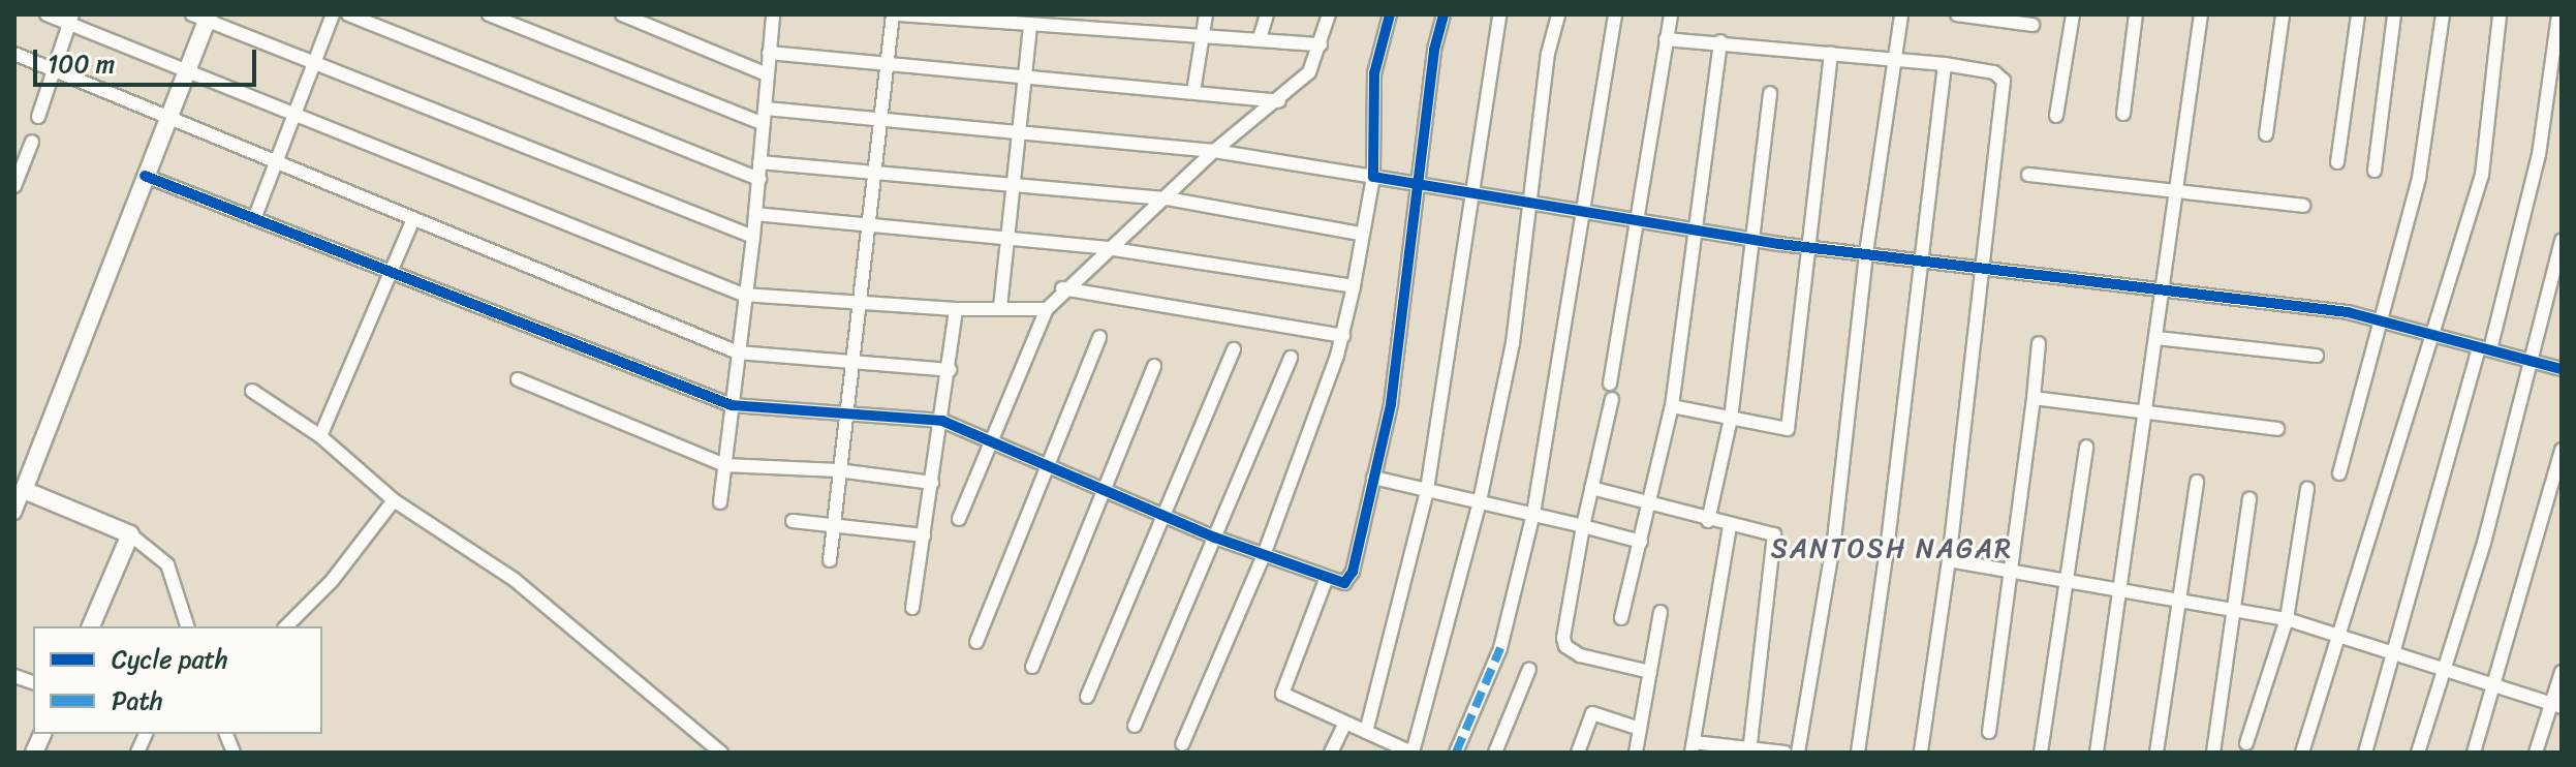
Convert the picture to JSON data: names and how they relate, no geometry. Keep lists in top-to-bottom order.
{
  "districts": ["SANTOSH NAGAR"],
  "legend": ["Cycle path", "Path"],
  "scale_bar": "100 m"
}
